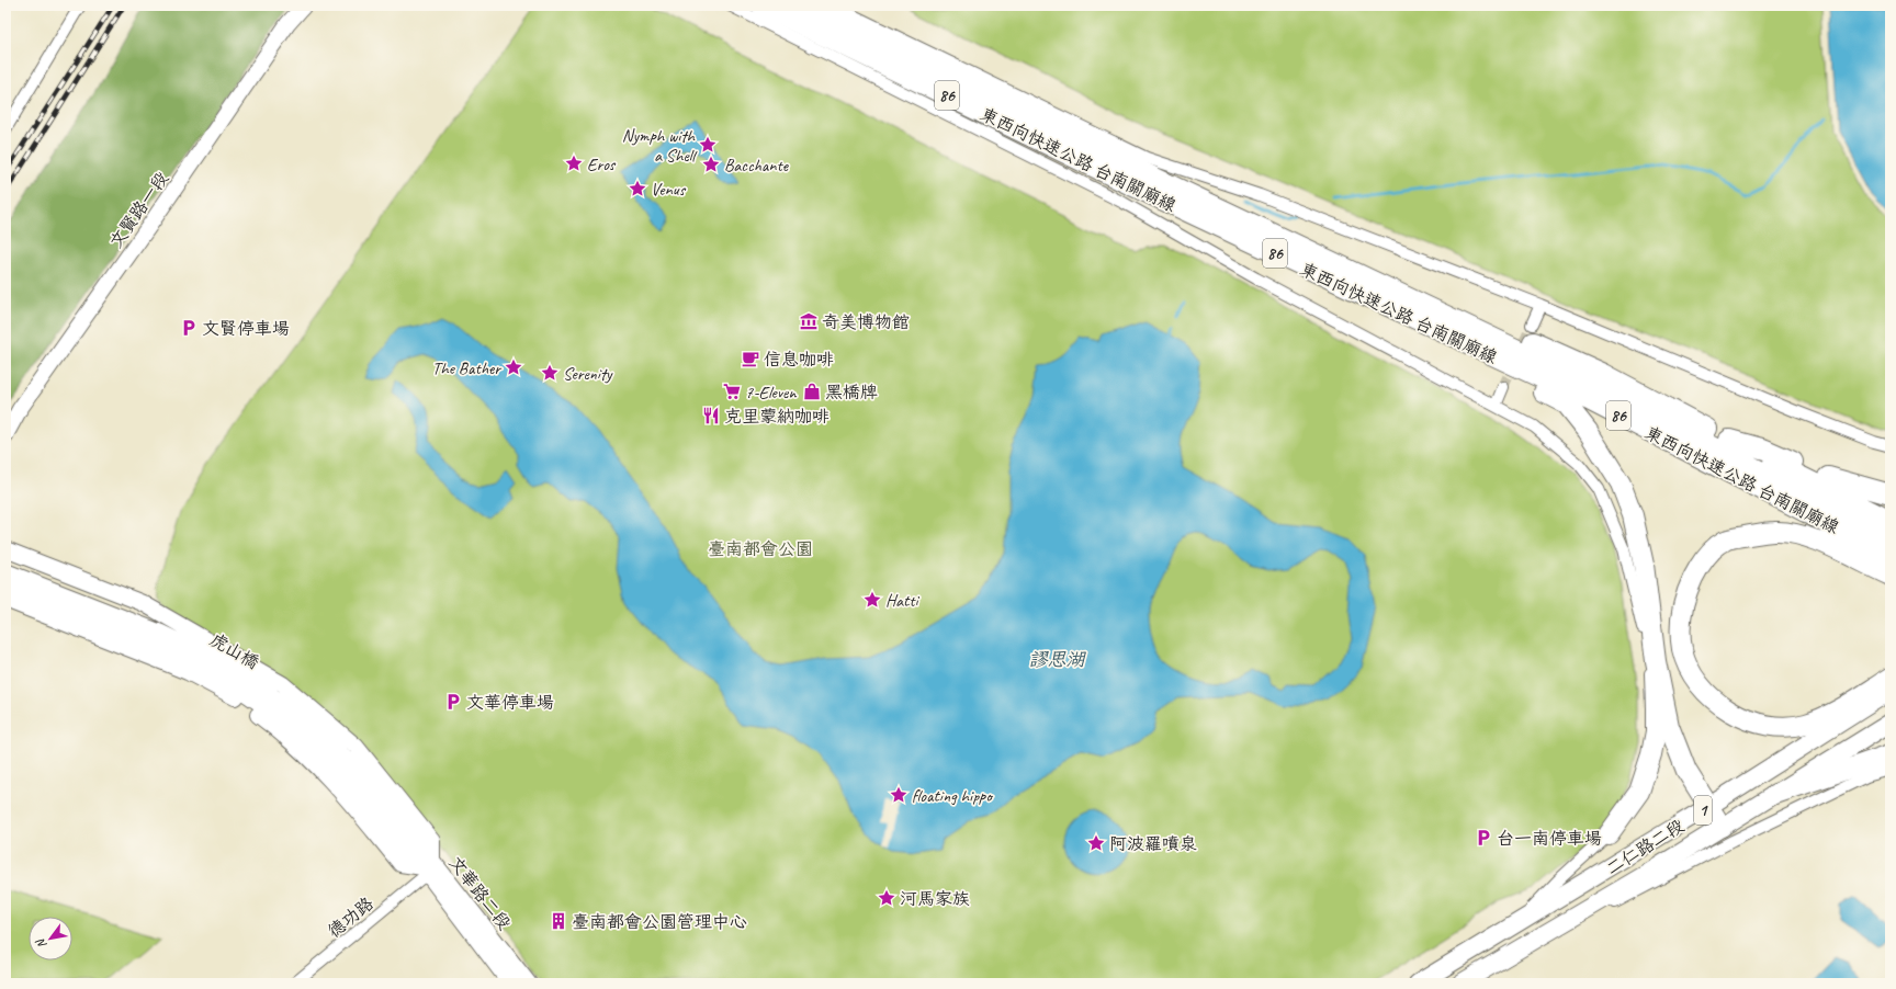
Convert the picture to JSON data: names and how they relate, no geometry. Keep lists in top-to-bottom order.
{
  "streets": {
    "highway": ["86", "東西向快速公路 台南關廟線"],
    "main road": ["1", "二仁路二段"],
    "street": [
      "文賢路一段",
      "虎山橋",
      "文華路二段",
      "德功路"
    ]
  },
  "crossings": [
    ["虎山橋", "文華路二段"],
    ["文華路二段", "德功路"]
  ],
  "water": ["謬思湖"],
  "parks": ["臺南都會公園"],
  "places": {
    "place": [
      "Nymph with a Shell",
      "Eros",
      "Bacchante",
      "Venus",
      "The Bather",
      "Serenity",
      "Hatti",
      "floating hippo",
      "阿波羅噴泉",
      "河馬家族"
    ],
    "museum": ["奇美博物館"],
    "parking": ["文賢停車場", "文華停車場", "台一南停車場"],
    "cafe": ["信息咖啡"],
    "supermarket": ["7-Eleven"],
    "shop": ["黑橋牌"],
    "restaurant": ["克里蒙納咖啡"],
    "building": ["臺南都會公園管理中心"]
  },
  "north": "bottom left"
}
